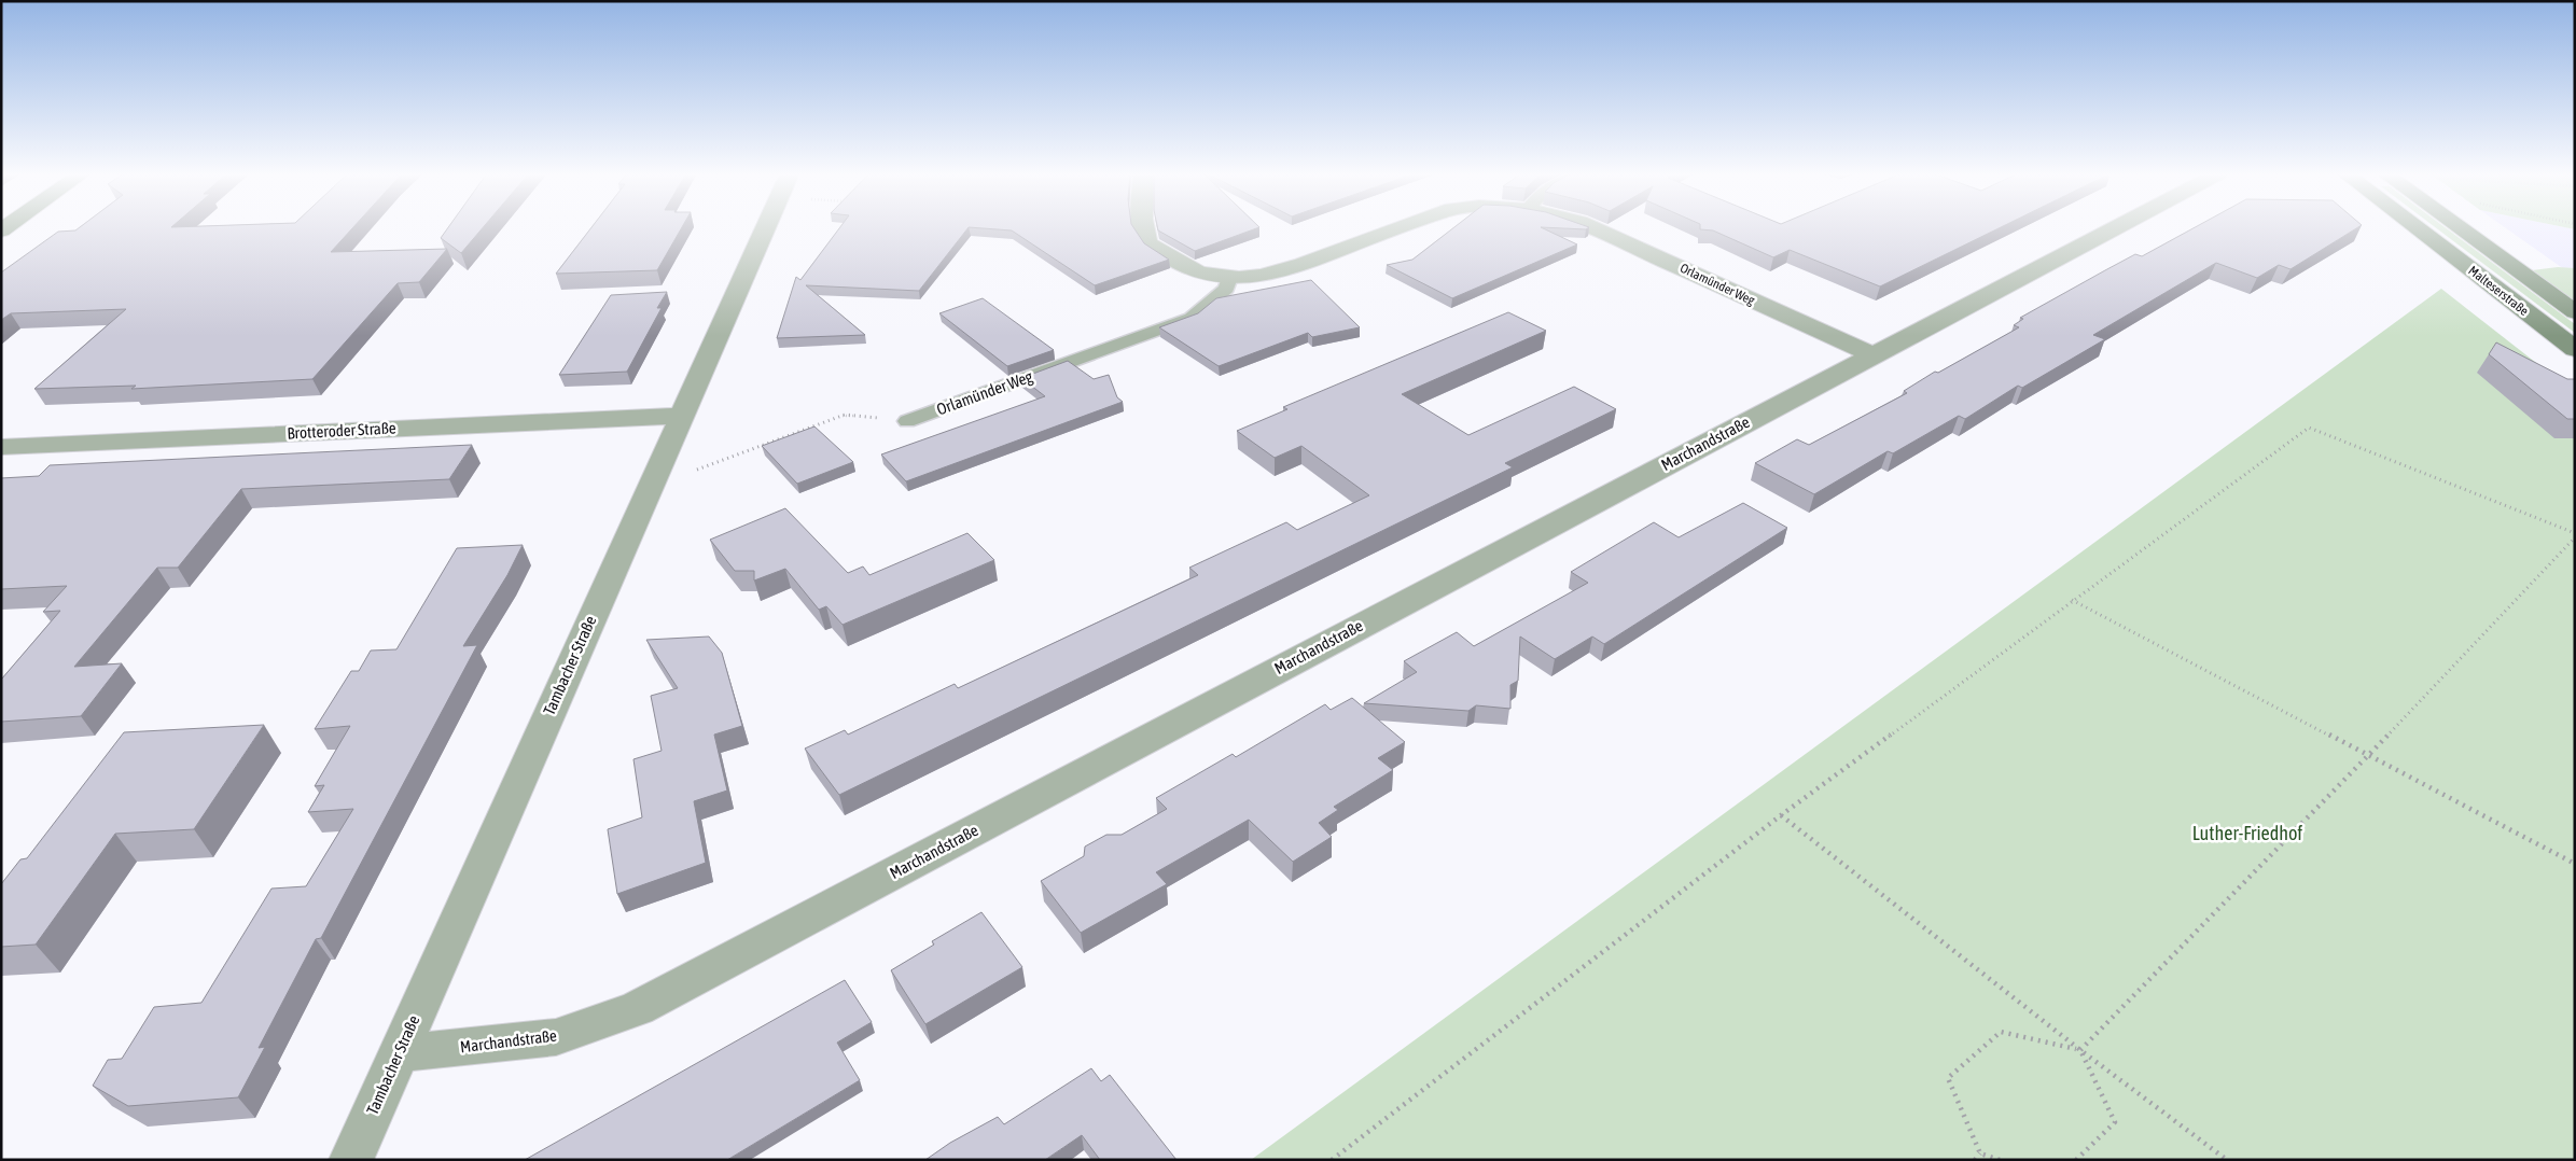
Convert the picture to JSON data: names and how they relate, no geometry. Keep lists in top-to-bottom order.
{
  "streets": {
    "main road": ["Malteserstraße"],
    "street": [
      "Orlamünder Weg",
      "Brotteroder Straße",
      "Marchandstraße",
      "Tambacher Straße"
    ]
  },
  "crossings": [
    ["Orlamünder Weg", "Marchandstraße"],
    ["Brotteroder Straße", "Tambacher Straße"],
    ["Marchandstraße", "Tambacher Straße"]
  ],
  "parks": ["Luther-Friedhof"]
}
